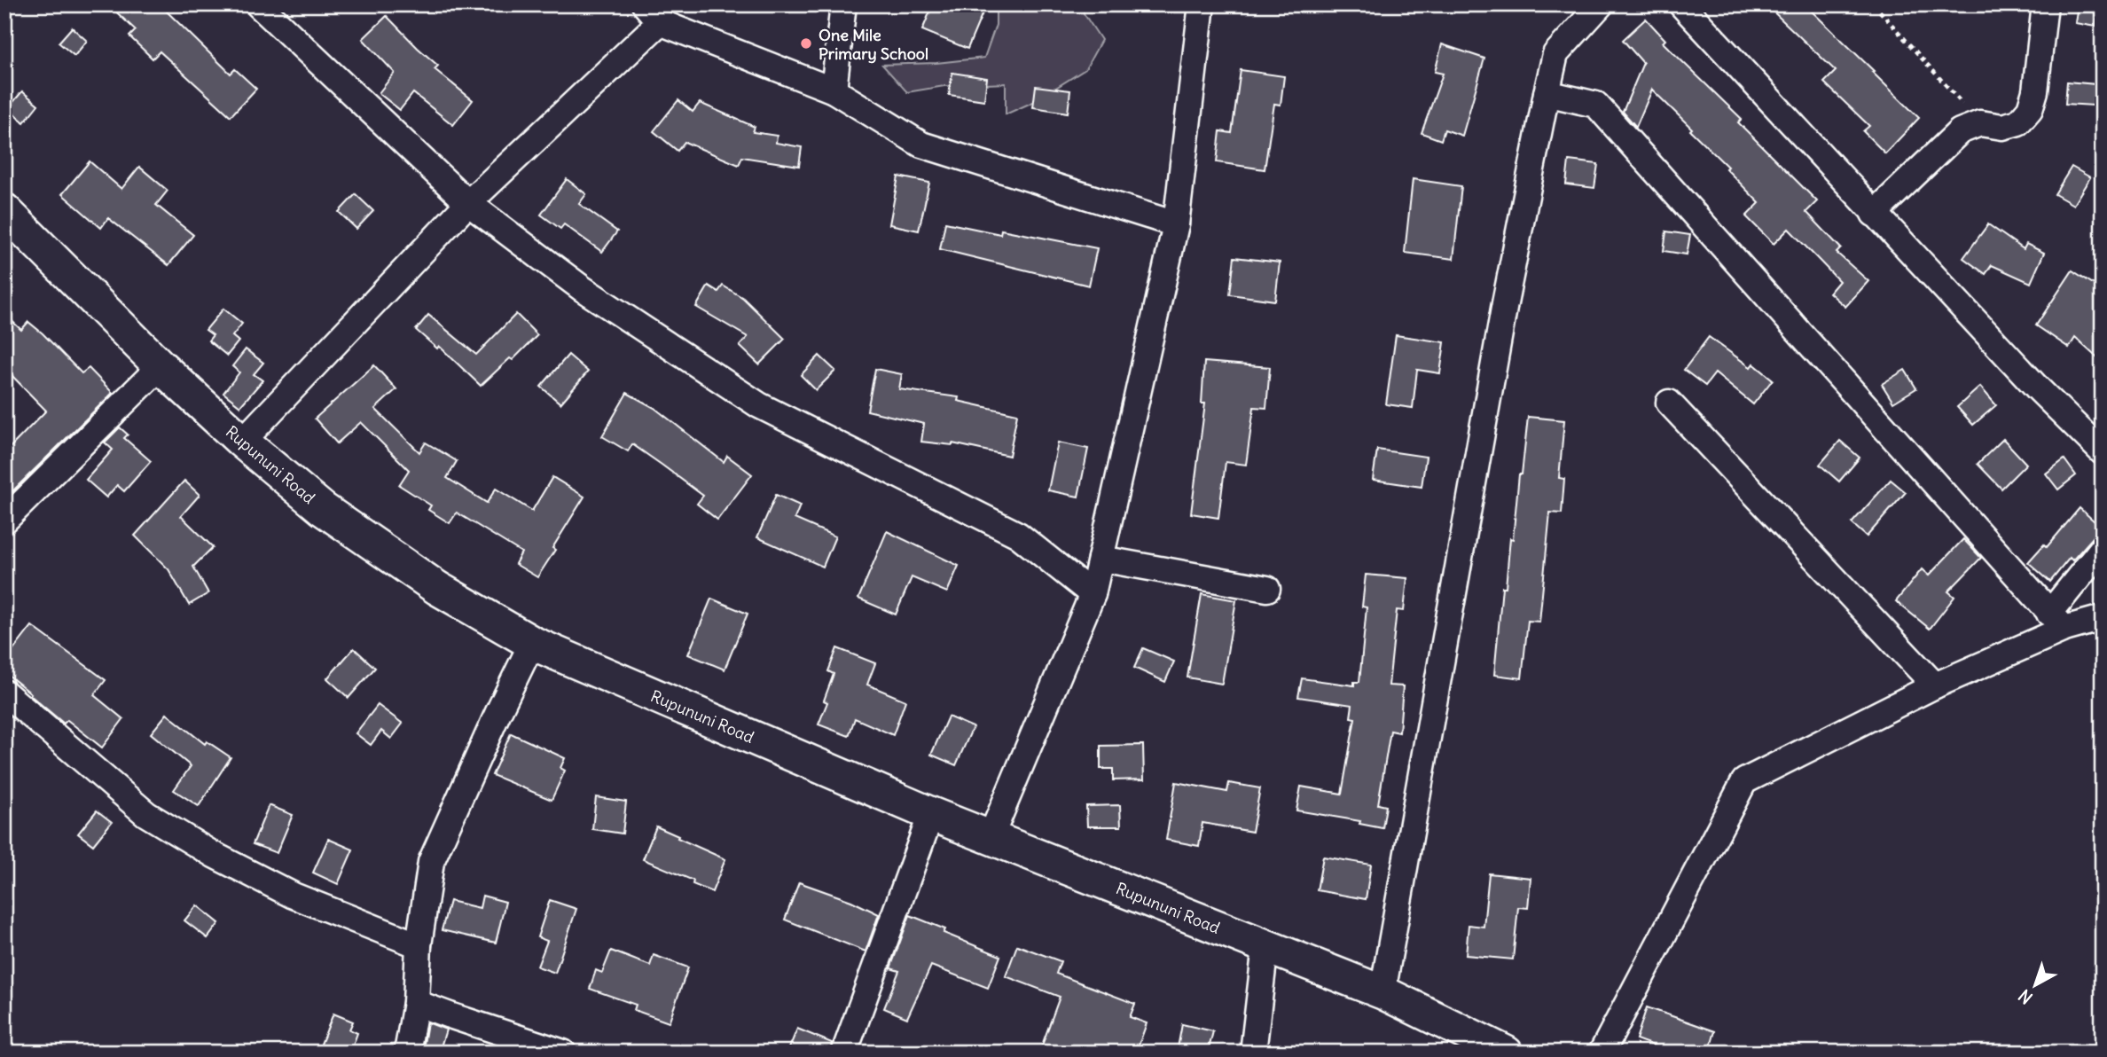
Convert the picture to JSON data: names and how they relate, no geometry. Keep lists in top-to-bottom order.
{
  "streets": {
    "main road": ["Rupununi Road"]
  },
  "places": ["One Mile Primary School"],
  "north": "bottom left"
}
